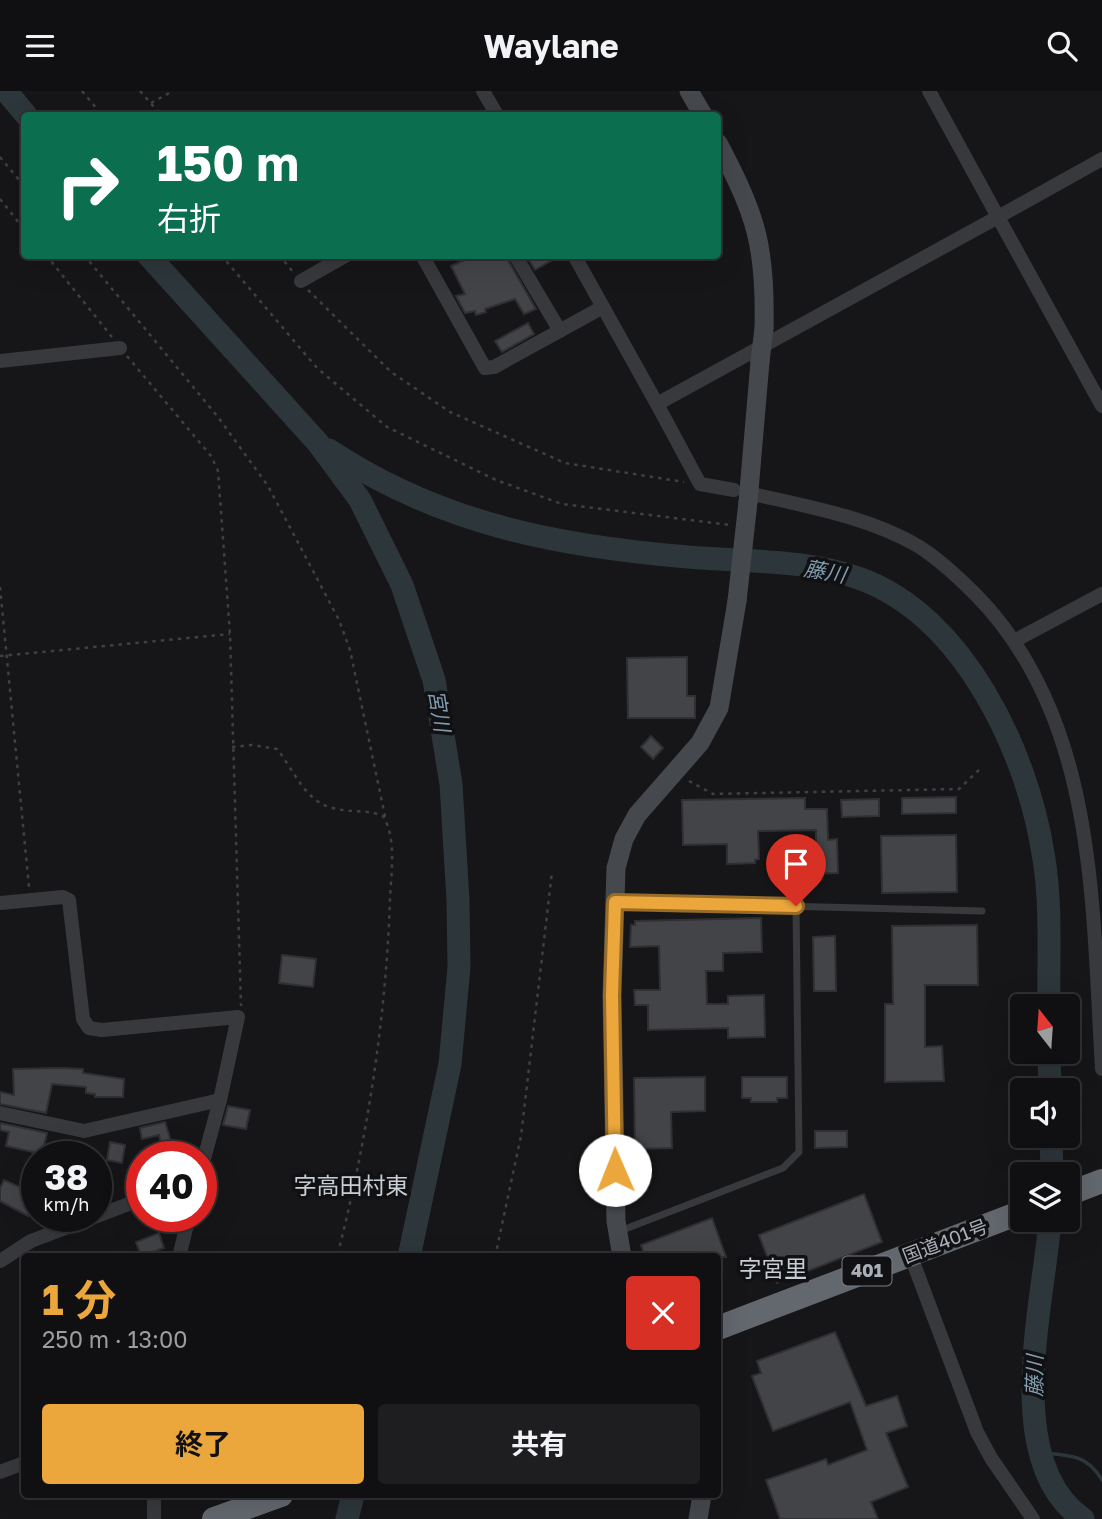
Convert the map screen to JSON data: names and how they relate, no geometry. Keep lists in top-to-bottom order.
{
  "streets": {
    "highway": ["国道401号", "401"]
  },
  "districts": ["字高田村東", "字宮里"],
  "water": ["藤川", "宮川"],
  "north": "top",
  "page": {
    "header": "Waylane",
    "turn": ["150 m", "右折"],
    "speed": "38 km/h",
    "limit": "40",
    "heading": ["1 分", "250 m · 13:00"],
    "buttons": ["終了", "共有"]
  }
}
